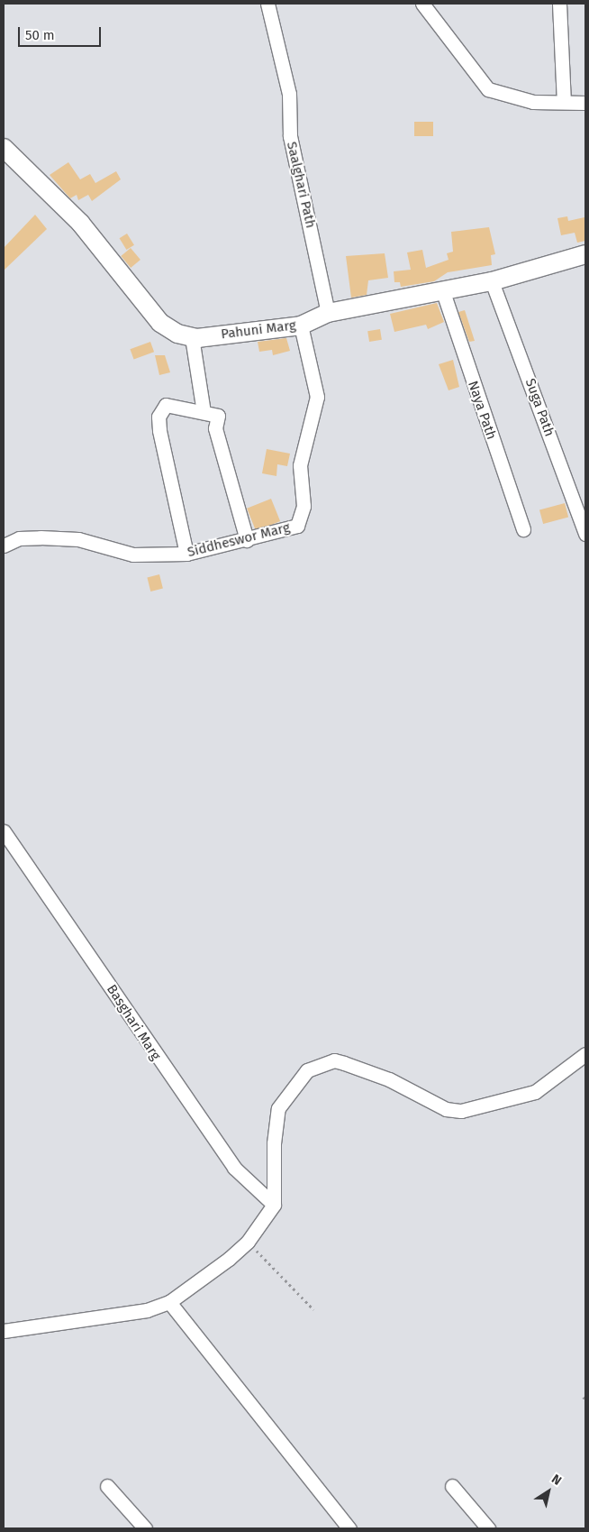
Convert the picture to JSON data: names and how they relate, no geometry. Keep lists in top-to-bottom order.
{
  "streets": {
    "street": [
      "Saalghari Path",
      "Pahuni Marg",
      "Suga Path",
      "Naya Path",
      "Siddheswor Marg",
      "Basghari Marg"
    ]
  },
  "crossings": [
    ["Saalghari Path", "Pahuni Marg"],
    ["Pahuni Marg", "Suga Path"],
    ["Pahuni Marg", "Naya Path"],
    ["Pahuni Marg", "Siddheswor Marg"]
  ],
  "scale_bar": "50 m",
  "north": "top right"
}
